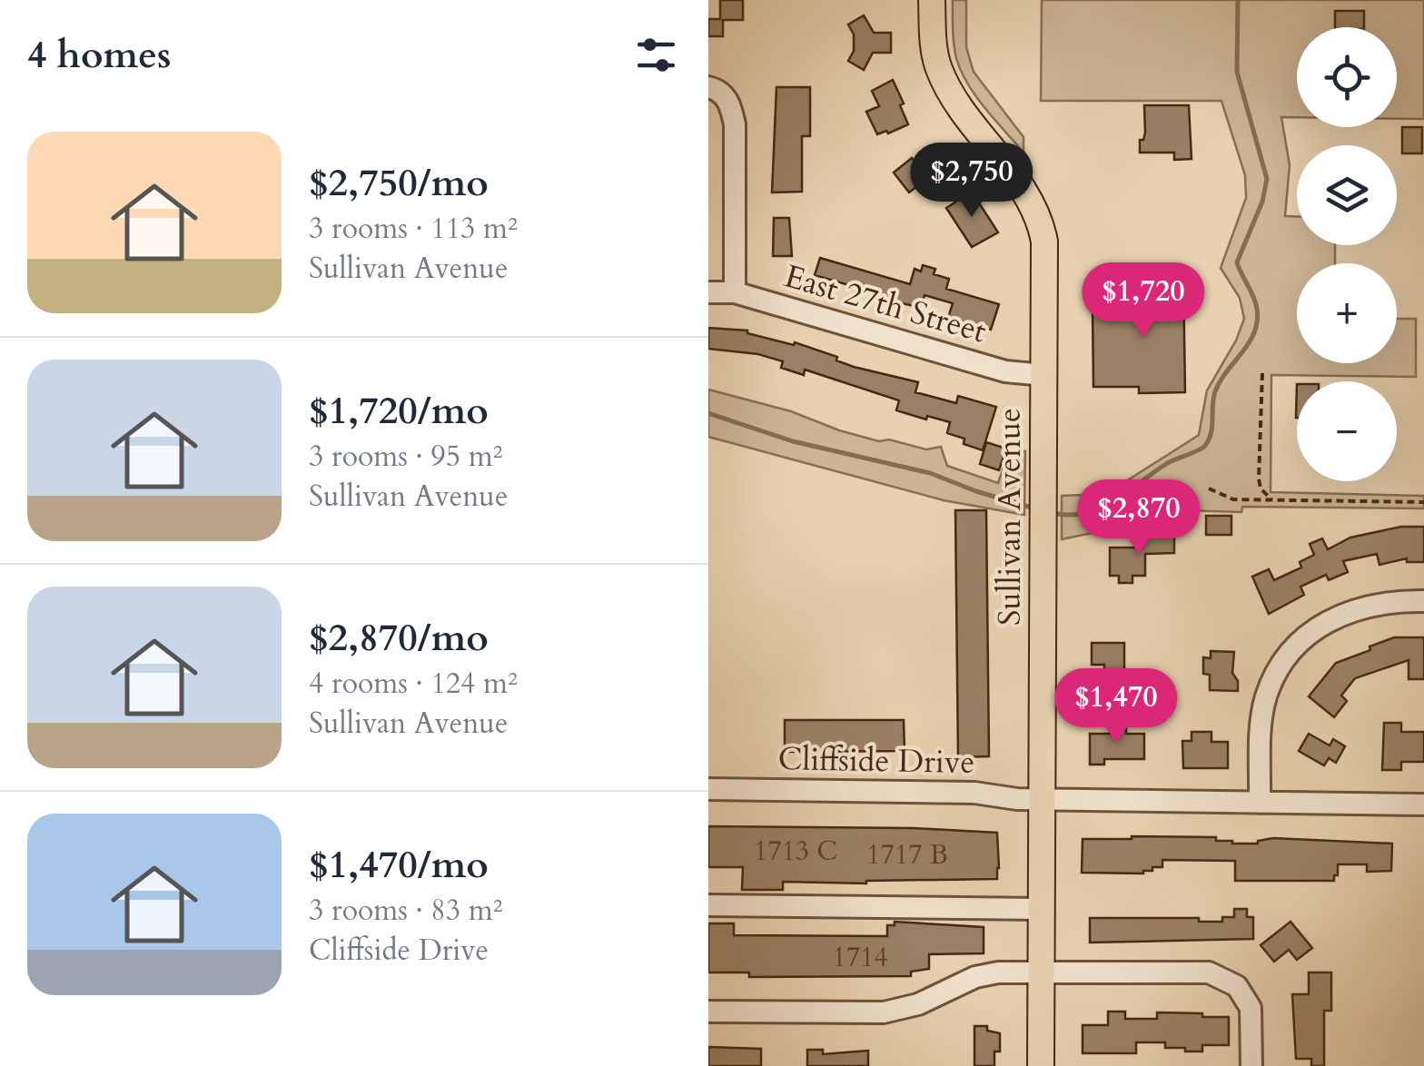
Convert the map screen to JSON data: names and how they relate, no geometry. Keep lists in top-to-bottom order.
{
  "streets": {
    "main road": ["Sullivan Avenue"],
    "street": ["East 27th Street", "Cliffside Drive"]
  },
  "crossings": [
    ["East 27th Street", "Sullivan Avenue"],
    ["Sullivan Avenue", "Cliffside Drive"]
  ],
  "house_numbers": ["1713 C", "1717 B", "1714"],
  "page": {
    "heading": "4 homes",
    "map_buttons": ["+", "−"],
    "list": [
      {
        "name": "$2,750/mo",
        "note": "3 rooms · 113 m² · Sullivan Avenue"
      },
      {
        "name": "$1,720/mo",
        "note": "3 rooms · 95 m² · Sullivan Avenue"
      },
      {
        "name": "$2,870/mo",
        "note": "4 rooms · 124 m² · Sullivan Avenue"
      },
      {
        "name": "$1,470/mo",
        "note": "3 rooms · 83 m² · Cliffside Drive"
      }
    ],
    "price": [
      "$2,750",
      "$1,720",
      "$2,870",
      "$1,470"
    ]
  }
}
